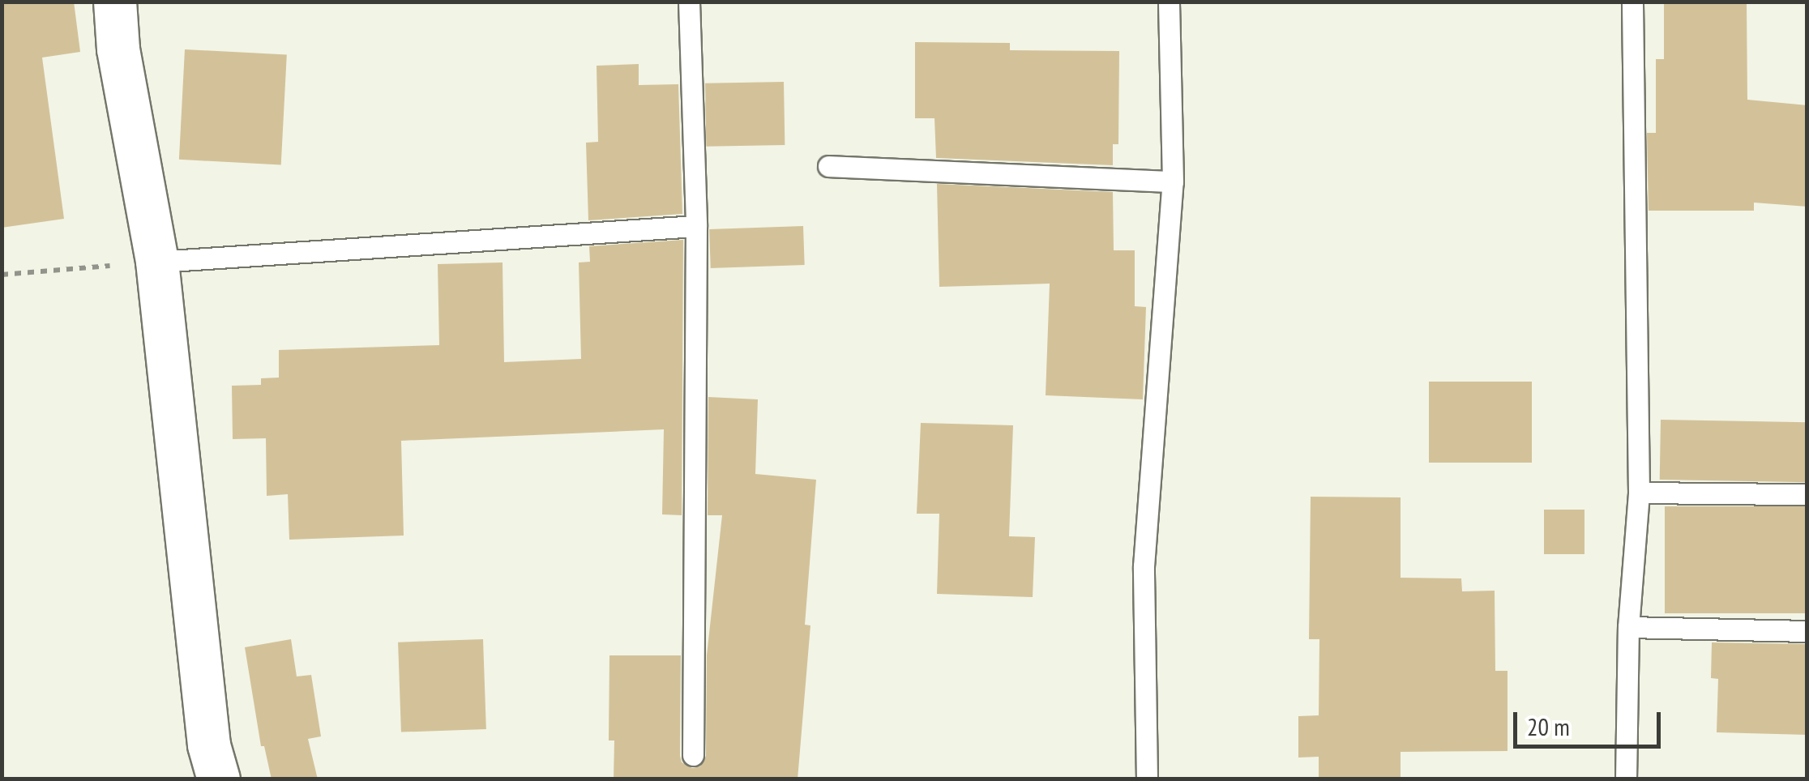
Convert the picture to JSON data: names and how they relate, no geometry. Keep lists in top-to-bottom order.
{
  "scale_bar": "20 m"
}
